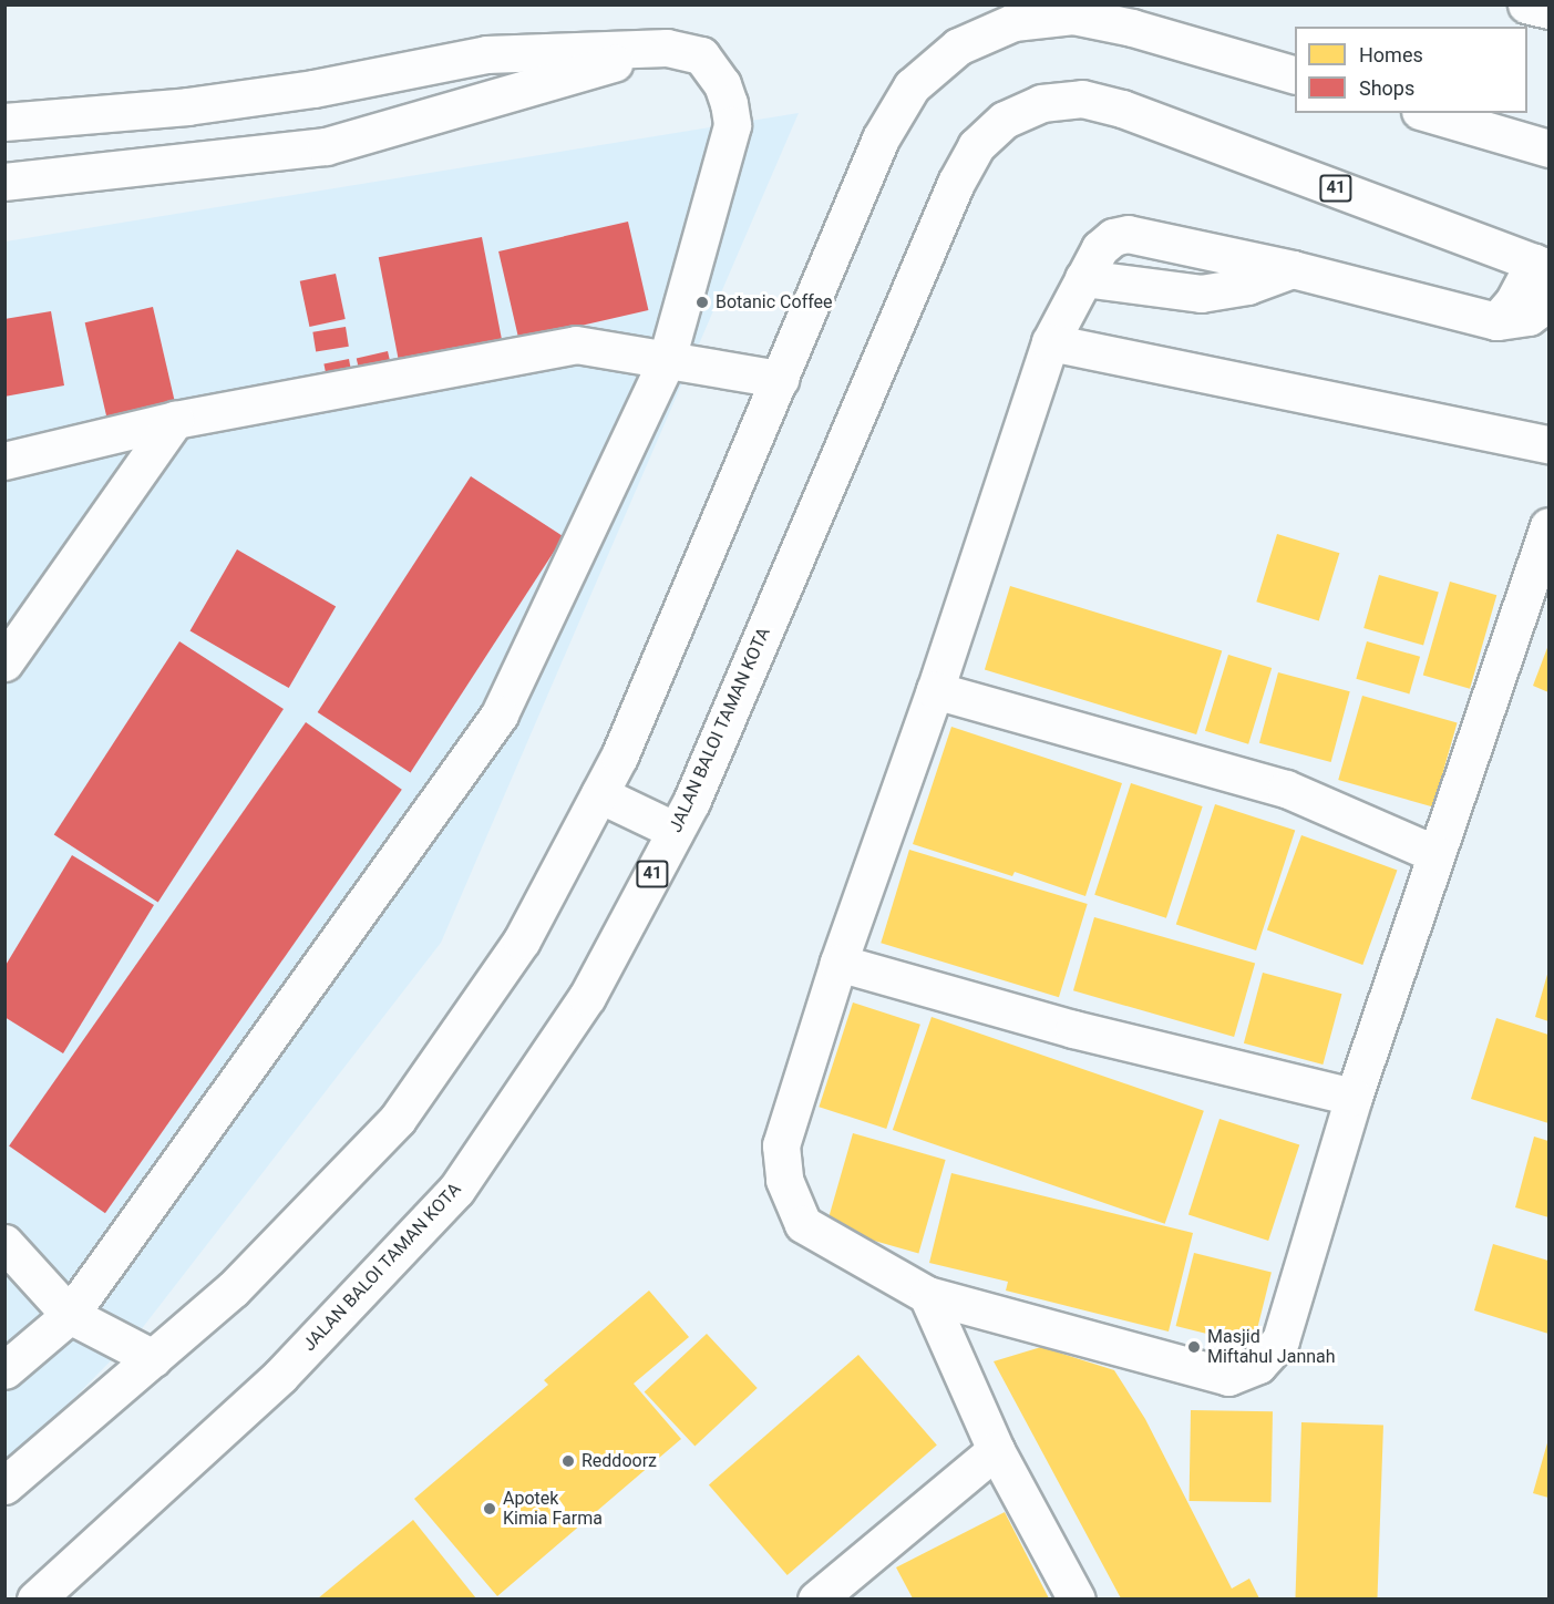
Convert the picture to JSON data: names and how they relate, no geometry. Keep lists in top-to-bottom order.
{
  "streets": {
    "main road": ["41", "JALAN BALOI TAMAN KOTA"]
  },
  "places": [
    "Botanic Coffee",
    "Masjid Miftahul Jannah",
    "Reddoorz",
    "Apotek Kimia Farma"
  ],
  "legend": ["Homes", "Shops"]
}
